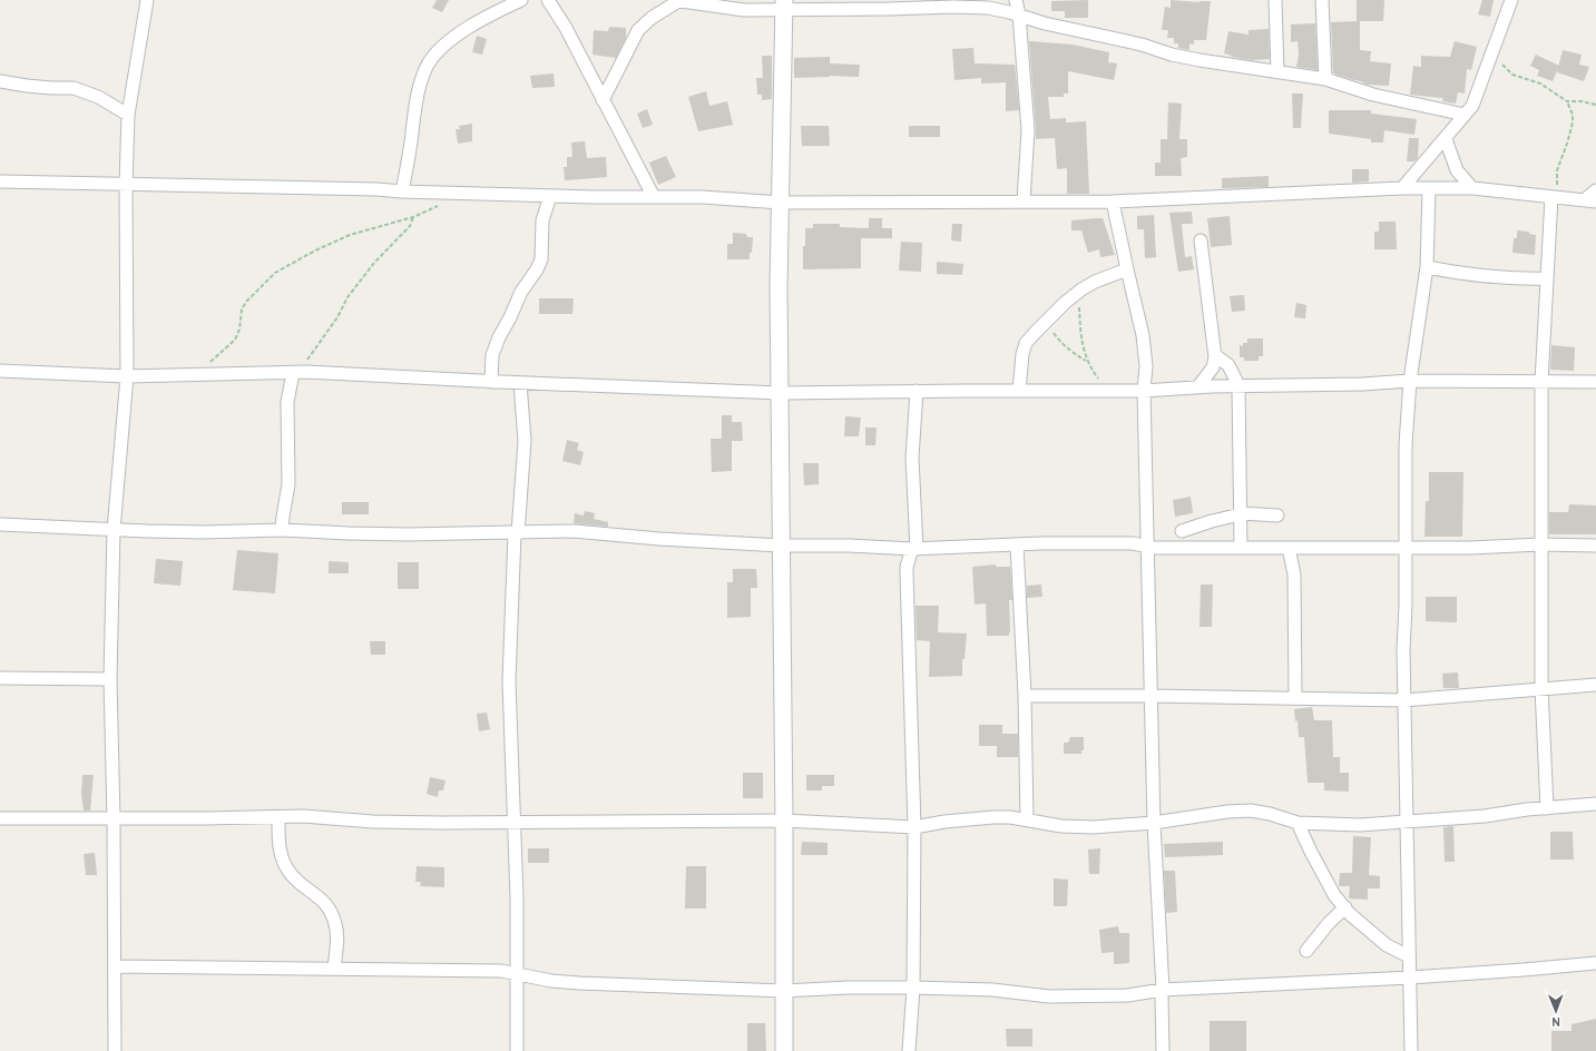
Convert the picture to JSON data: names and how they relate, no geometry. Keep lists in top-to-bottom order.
{
  "north": "bottom"
}
